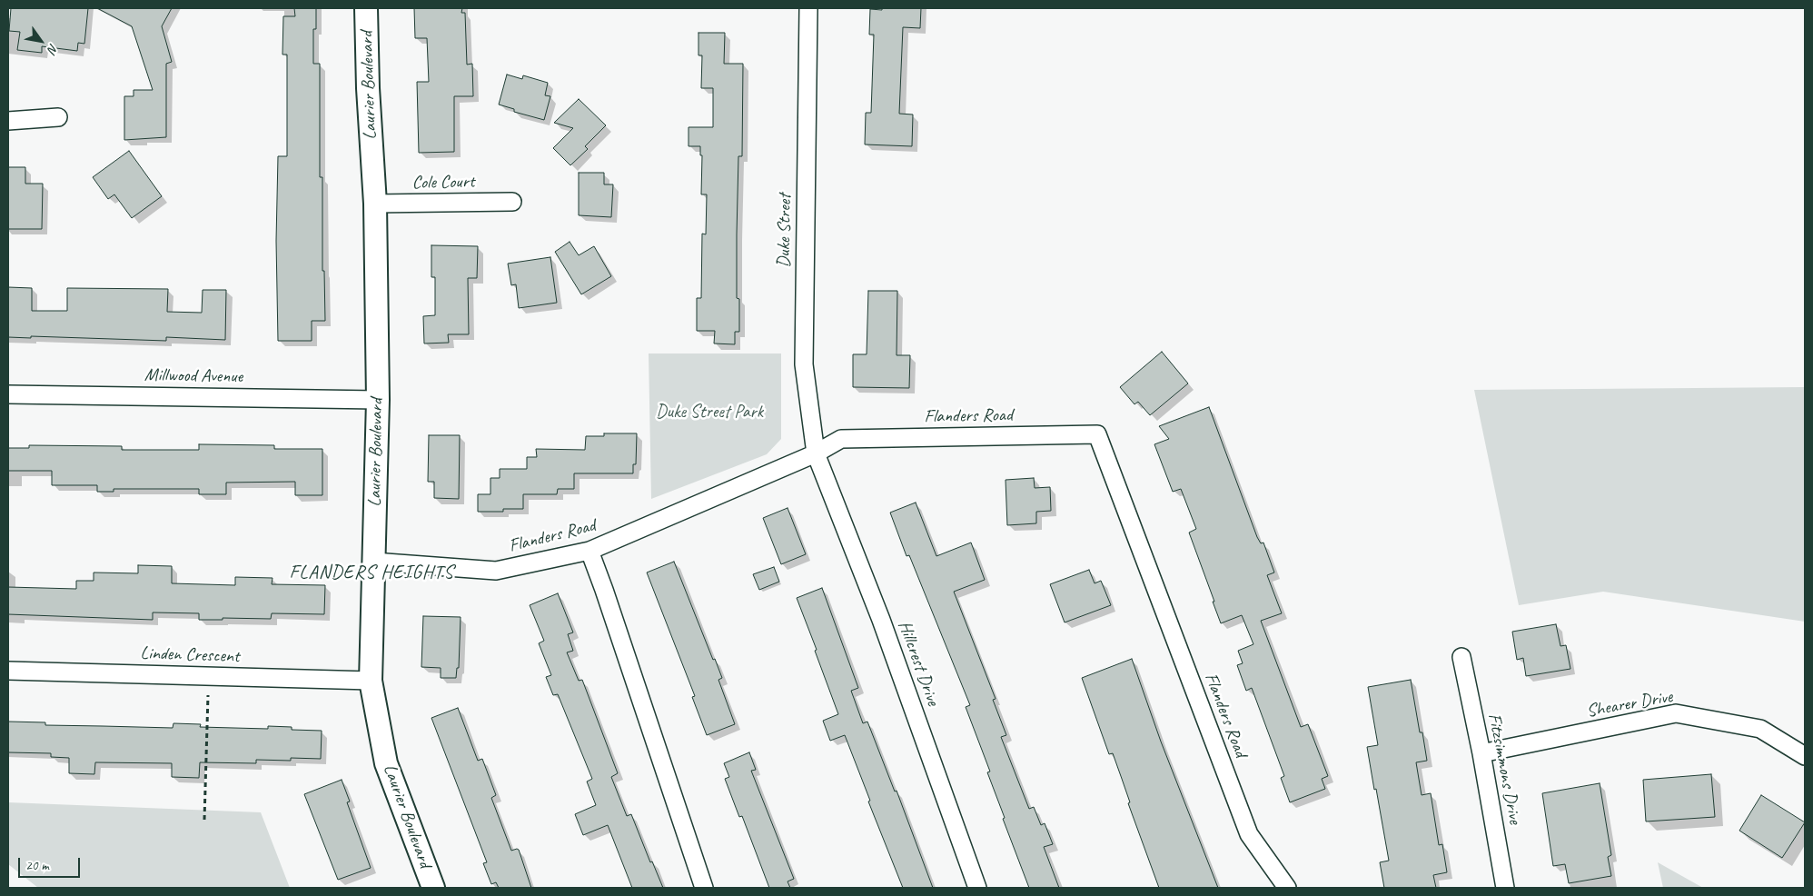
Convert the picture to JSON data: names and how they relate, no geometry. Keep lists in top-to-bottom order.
{
  "streets": {
    "street": [
      "Laurier Boulevard",
      "Cole Court",
      "Duke Street",
      "Millwood Avenue",
      "Flanders Road",
      "Linden Crescent",
      "Hillcrest Drive",
      "Shearer Drive",
      "Fitzsimmons Drive"
    ]
  },
  "crossings": [
    ["Laurier Boulevard", "Cole Court"],
    ["Laurier Boulevard", "Millwood Avenue"],
    ["Laurier Boulevard", "Flanders Road"],
    ["Laurier Boulevard", "Linden Crescent"],
    ["Duke Street", "Flanders Road"],
    ["Duke Street", "Hillcrest Drive"],
    ["Flanders Road", "Hillcrest Drive"],
    ["Shearer Drive", "Fitzsimmons Drive"]
  ],
  "districts": ["FLANDERS HEIGHTS"],
  "parks": ["Duke Street Park"],
  "scale_bar": "20 m",
  "north": "bottom right"
}
